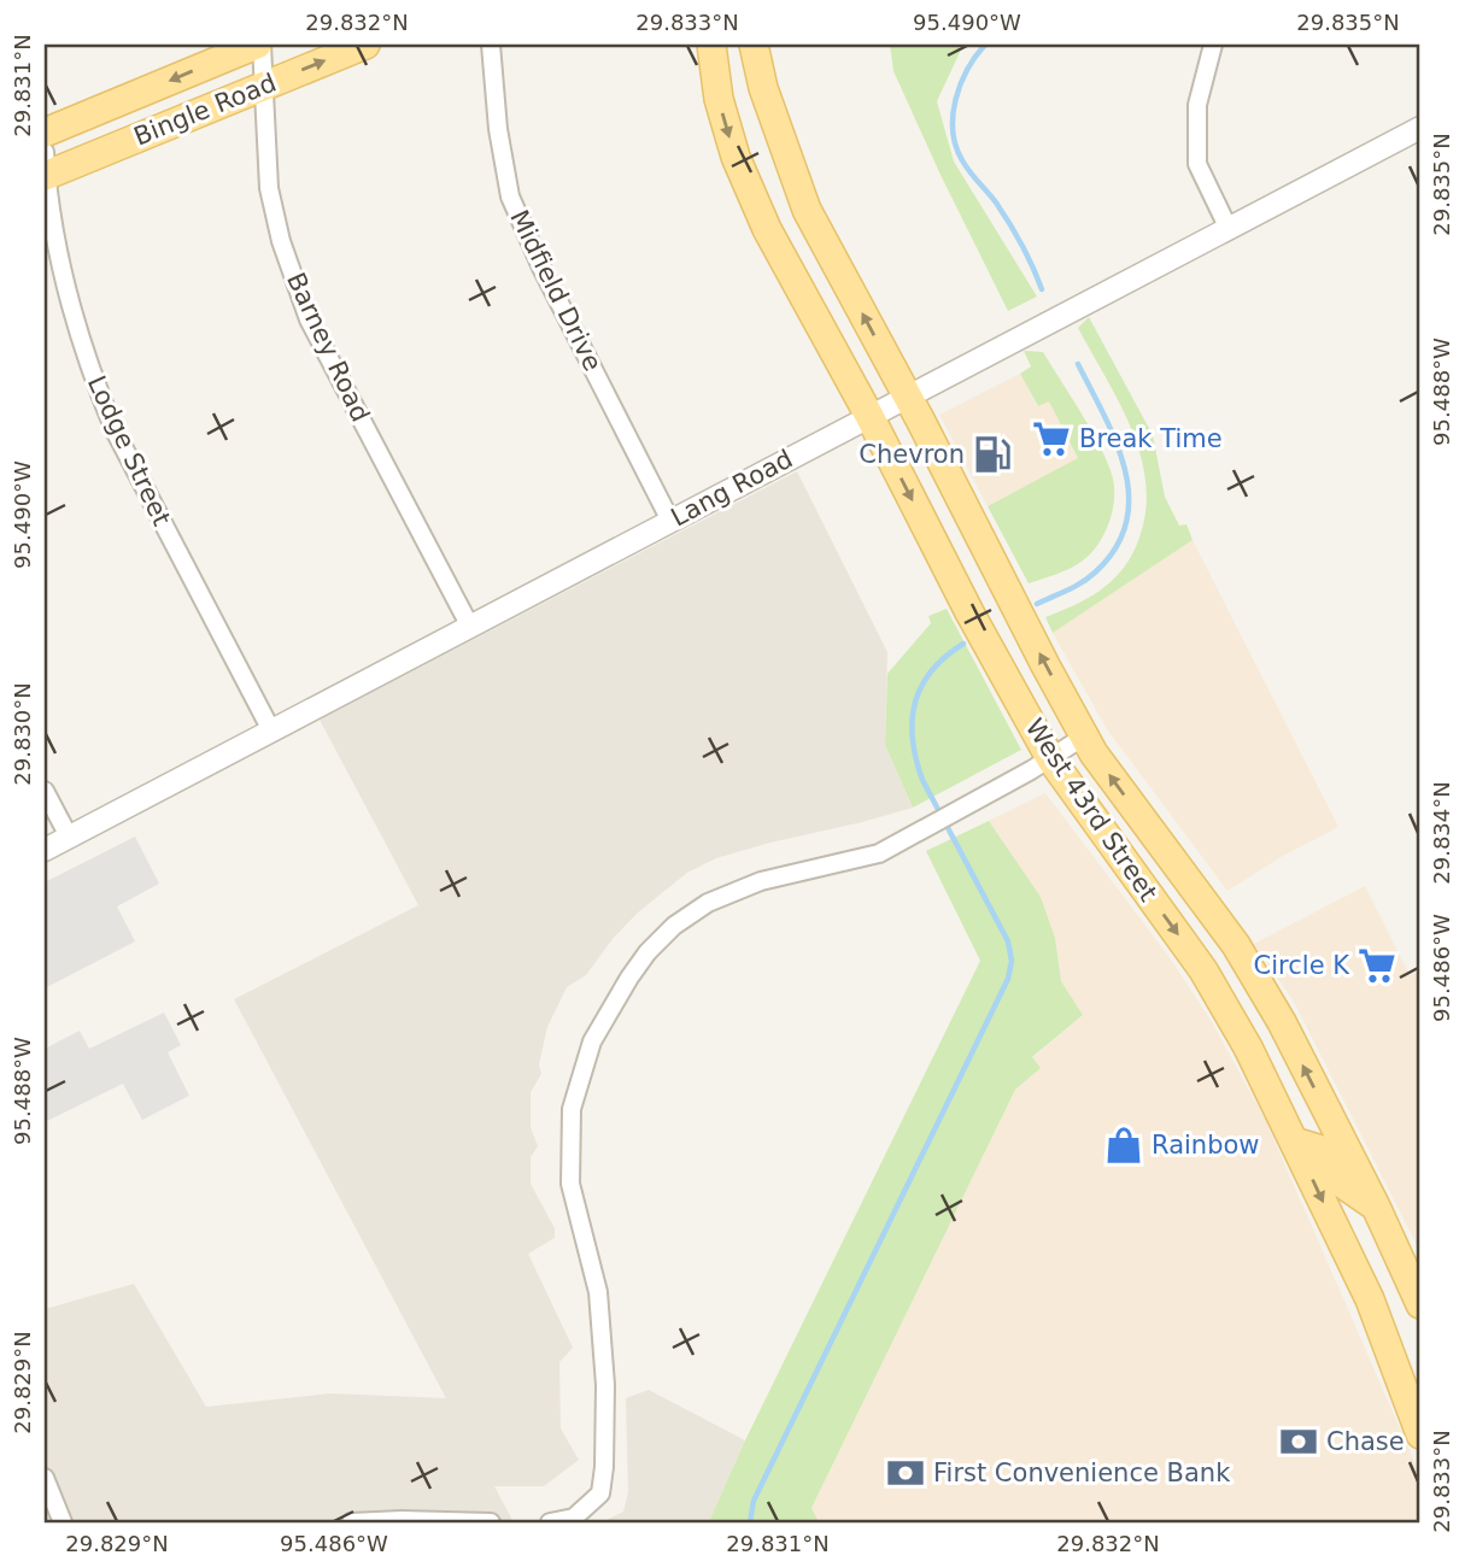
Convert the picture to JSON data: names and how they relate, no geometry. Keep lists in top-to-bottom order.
{
  "streets": {
    "main road": ["Bingle Road", "West 43rd Street"],
    "street": [
      "Midfield Drive",
      "Barney Road",
      "Lodge Street",
      "Lang Road"
    ]
  },
  "crossings": [
    ["Bingle Road", "Barney Road"],
    ["Bingle Road", "Lodge Street"],
    ["Midfield Drive", "Lang Road"],
    ["Barney Road", "Lang Road"],
    ["Lodge Street", "Lang Road"],
    ["Lang Road", "West 43rd Street"]
  ],
  "places": {
    "supermarket": ["Break Time", "Circle K"],
    "fuel station": ["Chevron"],
    "shop": ["Rainbow"],
    "bank": ["Chase", "First Convenience Bank"]
  },
  "coordinates": [
    "29.832°N",
    "29.833°N",
    "95.490°W",
    "29.835°N",
    "29.831°N",
    "95.488°W",
    "29.830°N",
    "29.834°N",
    "95.486°W",
    "29.829°N"
  ]
}
